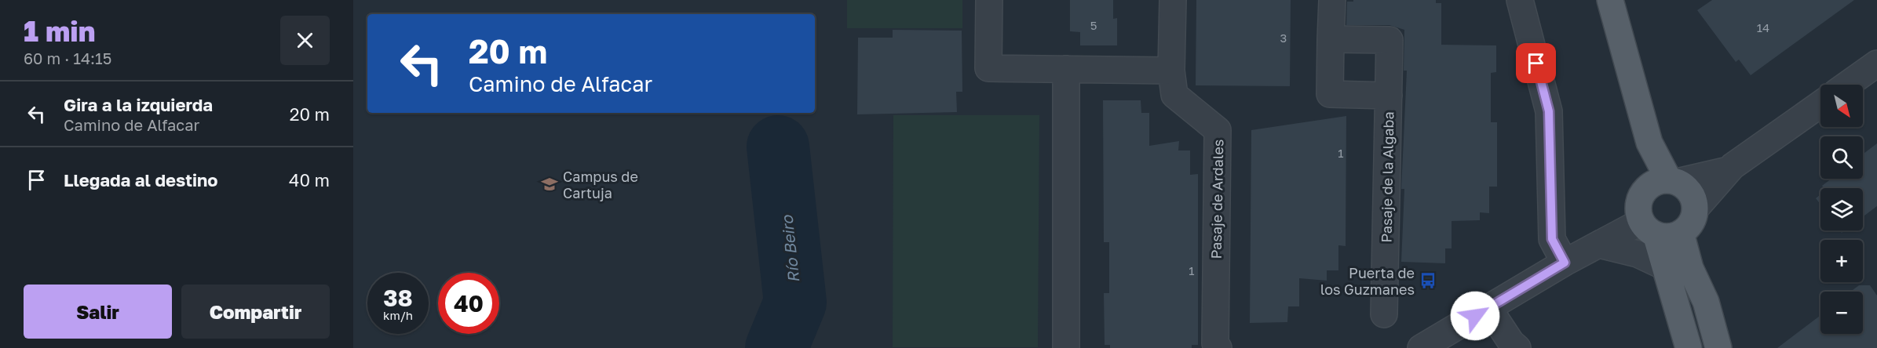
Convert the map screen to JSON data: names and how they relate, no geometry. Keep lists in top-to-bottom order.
{
  "streets": {
    "street": ["Pasaje de la Algaba", "Pasaje de Ardales"]
  },
  "water": ["Río Beiro"],
  "places": {
    "school or university": ["Campus de Cartuja"],
    "bus stop": ["Puerta de los Guzmanes"]
  },
  "house_numbers": [
    "5",
    "14",
    "3",
    "1",
    "1"
  ],
  "north": "bottom right",
  "page": {
    "heading": ["1 min", "60 m · 14:15"],
    "turn": ["20 m", "Camino de Alfacar"],
    "list": [
      {
        "name": "Gira a la izquierda",
        "note": "Camino de Alfacar",
        "value": "20 m"
      },
      {
        "name": "Llegada al destino",
        "value": "40 m"
      }
    ],
    "map_buttons": ["+", "−"],
    "speed": "38 km/h",
    "limit": "40",
    "buttons": ["Salir", "Compartir"]
  }
}
